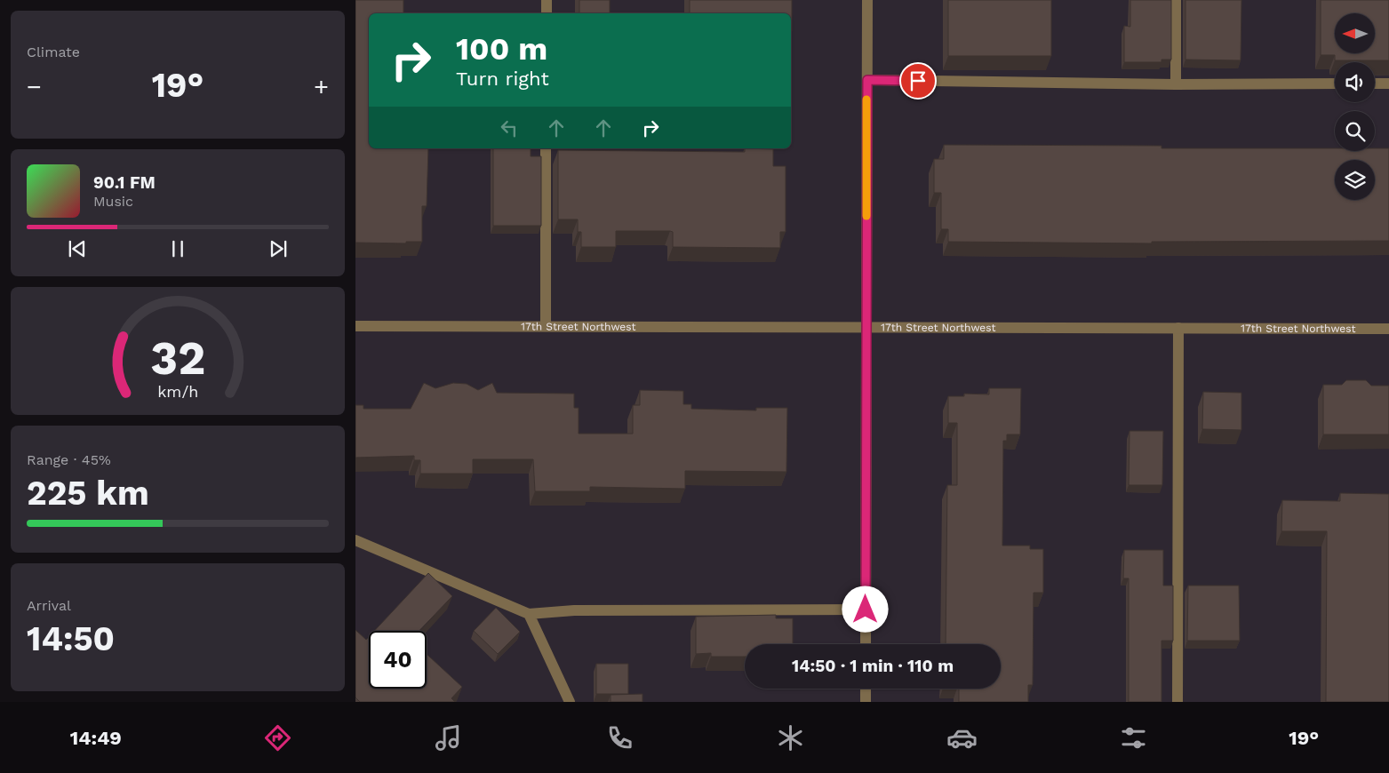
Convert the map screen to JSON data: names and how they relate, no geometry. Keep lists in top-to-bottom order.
{
  "streets": {
    "street": ["17th Street Northwest"]
  },
  "north": "left",
  "page": {
    "tile": [
      "Climate",
      ["Range · 45%", "225 km"],
      ["Arrival", "14:50"]
    ],
    "turn": ["100 m", "Turn right"],
    "heat": ["−", "19°", "+"],
    "song": ["90.1 FM", "Music"],
    "limit": "40",
    "trip": "14:50 · 1 min · 110 m",
    "tabs": ["14:49", "19°"],
    "gauge": ["32", "km/h"]
  }
}
